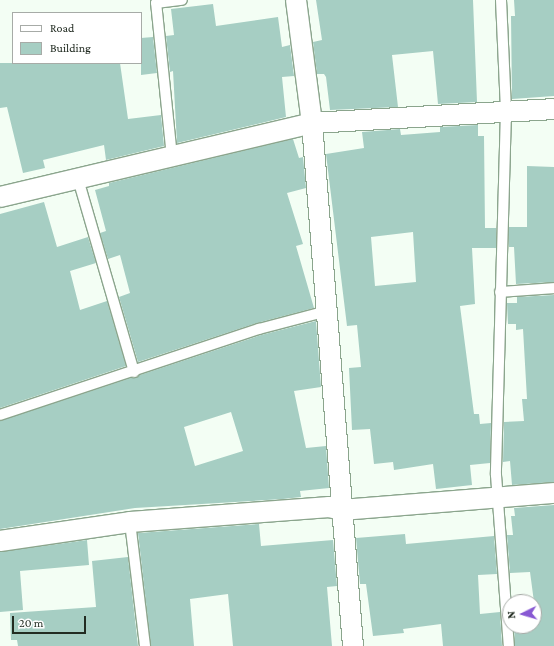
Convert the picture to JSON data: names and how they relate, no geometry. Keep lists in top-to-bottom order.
{
  "legend": ["Road", "Building"],
  "scale_bar": "20 m",
  "north": "left"
}
